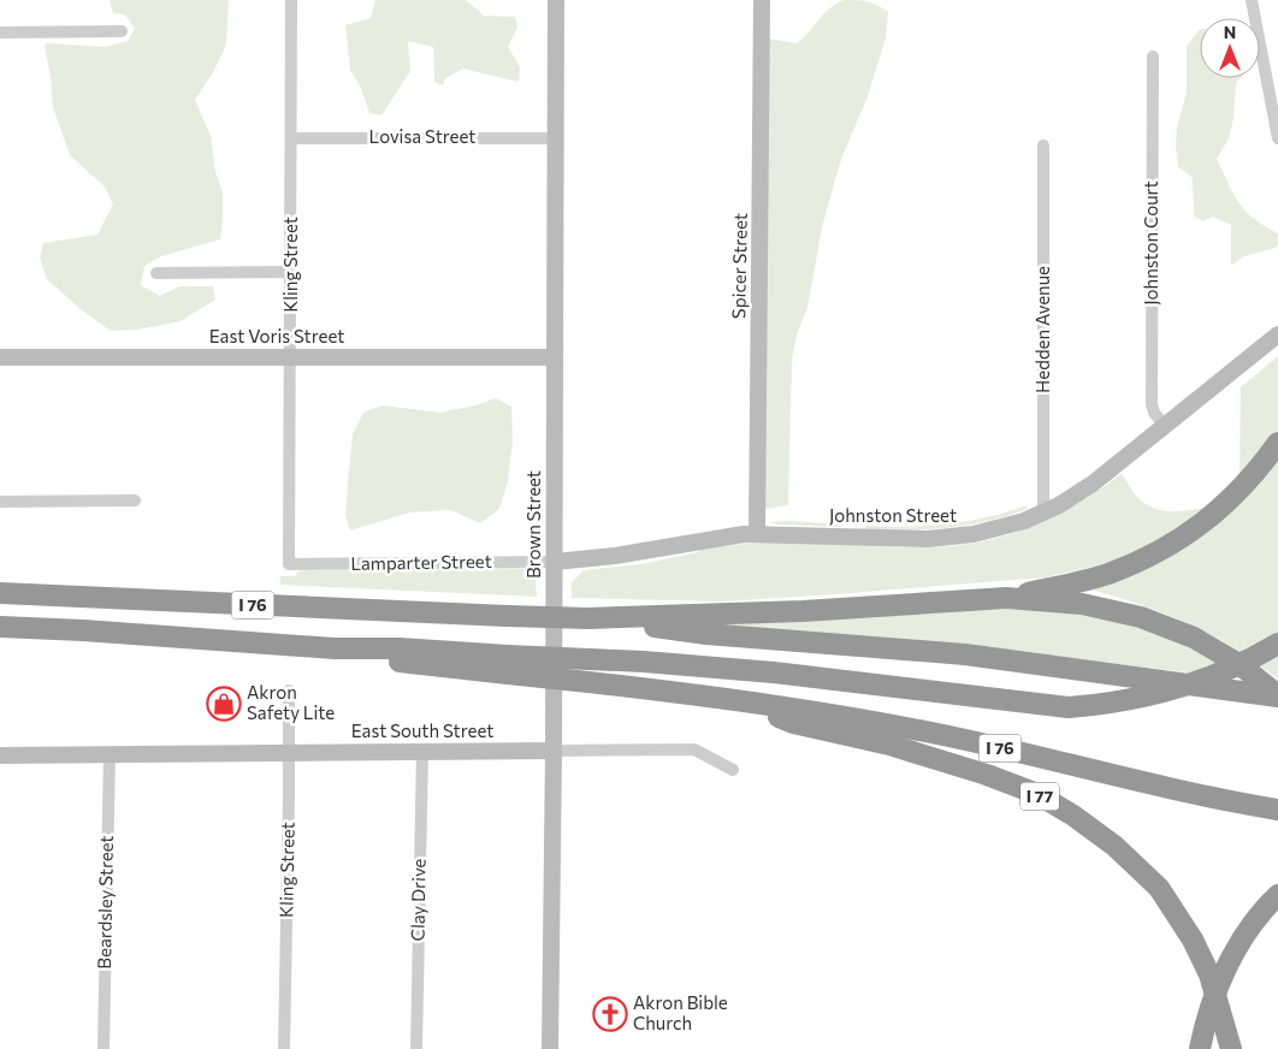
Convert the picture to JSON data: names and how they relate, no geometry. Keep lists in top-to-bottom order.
{
  "streets": {
    "highway": ["I 76", "I 77"],
    "main road": [
      "Spicer Street",
      "East Voris Street",
      "Johnston Street",
      "Brown Street",
      "East South Street"
    ],
    "street": [
      "Lovisa Street",
      "Johnston Court",
      "Kling Street",
      "Hedden Avenue",
      "Lamparter Street",
      "Clay Drive",
      "Beardsley Street"
    ]
  },
  "crossings": [
    ["Lovisa Street", "Kling Street"],
    ["Lovisa Street", "Brown Street"],
    ["Johnston Court", "Johnston Street"],
    ["Kling Street", "East Voris Street"],
    ["Kling Street", "Lamparter Street"],
    ["Kling Street", "East South Street"],
    ["Spicer Street", "Johnston Street"],
    ["Hedden Avenue", "Johnston Street"],
    ["East Voris Street", "Brown Street"],
    ["Johnston Street", "Brown Street"],
    ["Johnston Street", "Lamparter Street"],
    ["Brown Street", "Lamparter Street"],
    ["Brown Street", "East South Street"],
    ["I 76", "I 77"],
    ["East South Street", "Clay Drive"],
    ["East South Street", "Beardsley Street"]
  ],
  "places": {
    "shop": ["Akron Safety Lite"],
    "church": ["Akron Bible Church"]
  },
  "north": "top"
}
